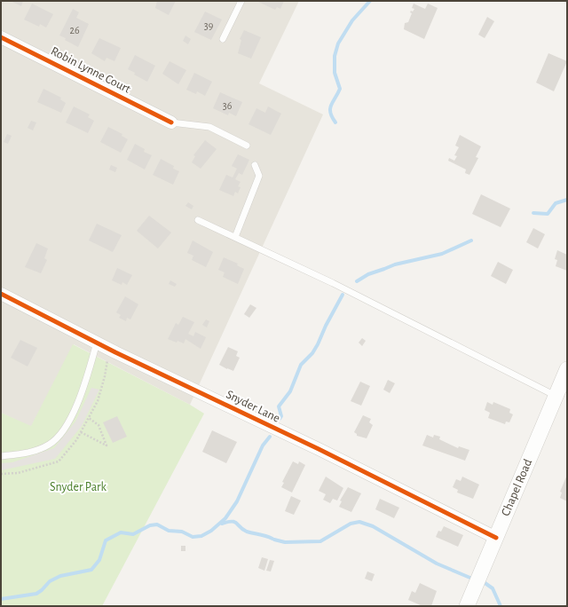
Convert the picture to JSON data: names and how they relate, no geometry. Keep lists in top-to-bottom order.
{
  "streets": {
    "street": ["Robin Lynne Court", "Snyder Lane", "Chapel Road"]
  },
  "crossings": [
    ["Snyder Lane", "Chapel Road"]
  ],
  "parks": ["Snyder Park"],
  "house_numbers": ["39", "26", "36"]
}
